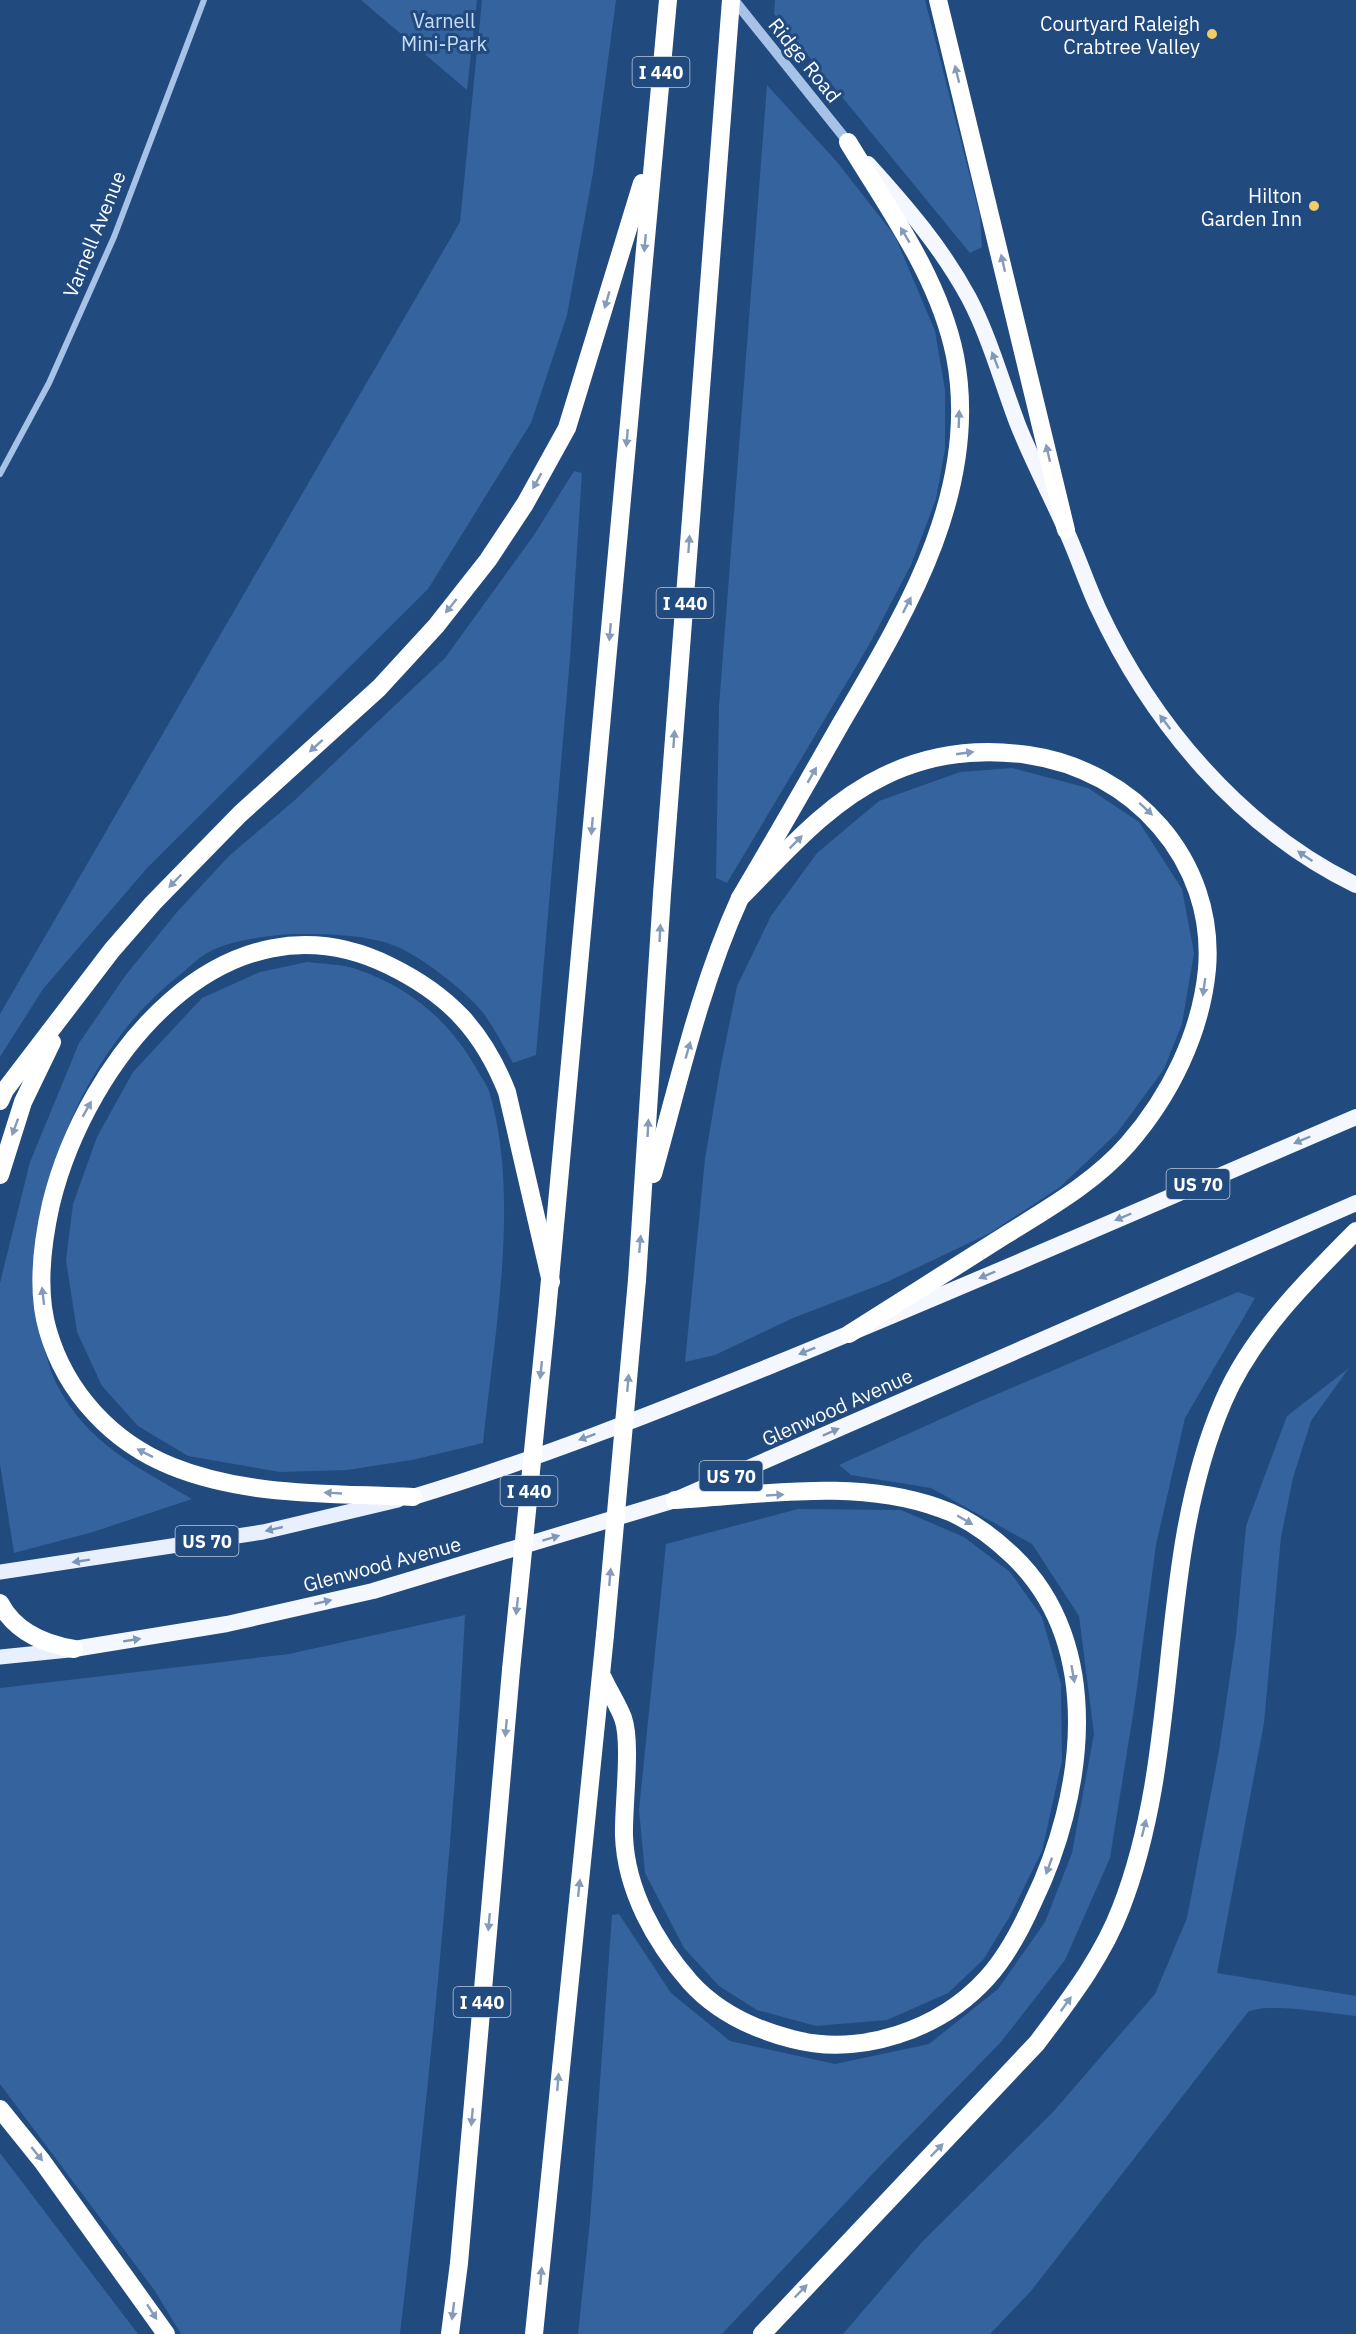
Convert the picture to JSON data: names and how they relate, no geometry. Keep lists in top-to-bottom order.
{
  "streets": {
    "highway": ["I 440", "US 70", "Glenwood Avenue"],
    "street": ["Ridge Road", "Varnell Avenue"]
  },
  "crossings": [
    ["Ridge Road", "I 440"]
  ],
  "parks": ["Varnell Mini-Park"],
  "places": ["Courtyard Raleigh Crabtree Valley", "Hilton Garden Inn"]
}
